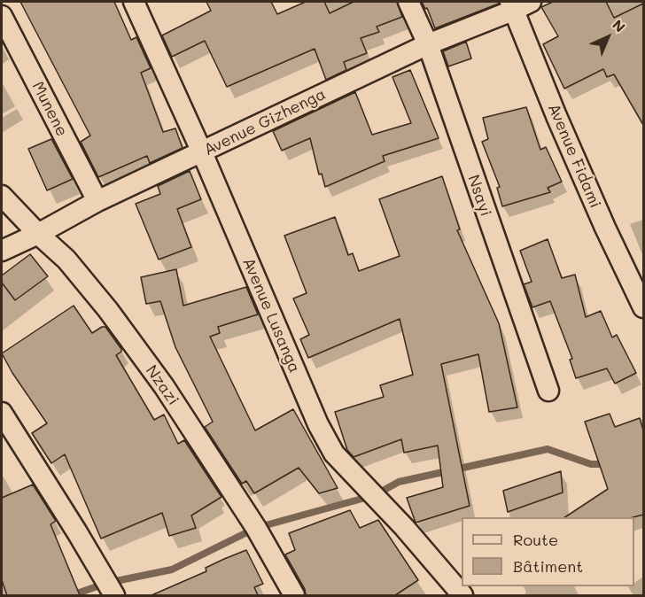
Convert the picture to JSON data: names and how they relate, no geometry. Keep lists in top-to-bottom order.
{
  "streets": {
    "street": [
      "Munene",
      "Avenue Gizhenga",
      "Avenue Fidami",
      "Nsayi",
      "Avenue Lusanga",
      "Nzazi"
    ]
  },
  "crossings": [
    ["Munene", "Avenue Gizhenga"],
    ["Avenue Gizhenga", "Avenue Fidami"],
    ["Avenue Gizhenga", "Nsayi"],
    ["Avenue Gizhenga", "Avenue Lusanga"],
    ["Avenue Gizhenga", "Nzazi"]
  ],
  "legend": ["Route", "Bâtiment"],
  "north": "top right"
}
